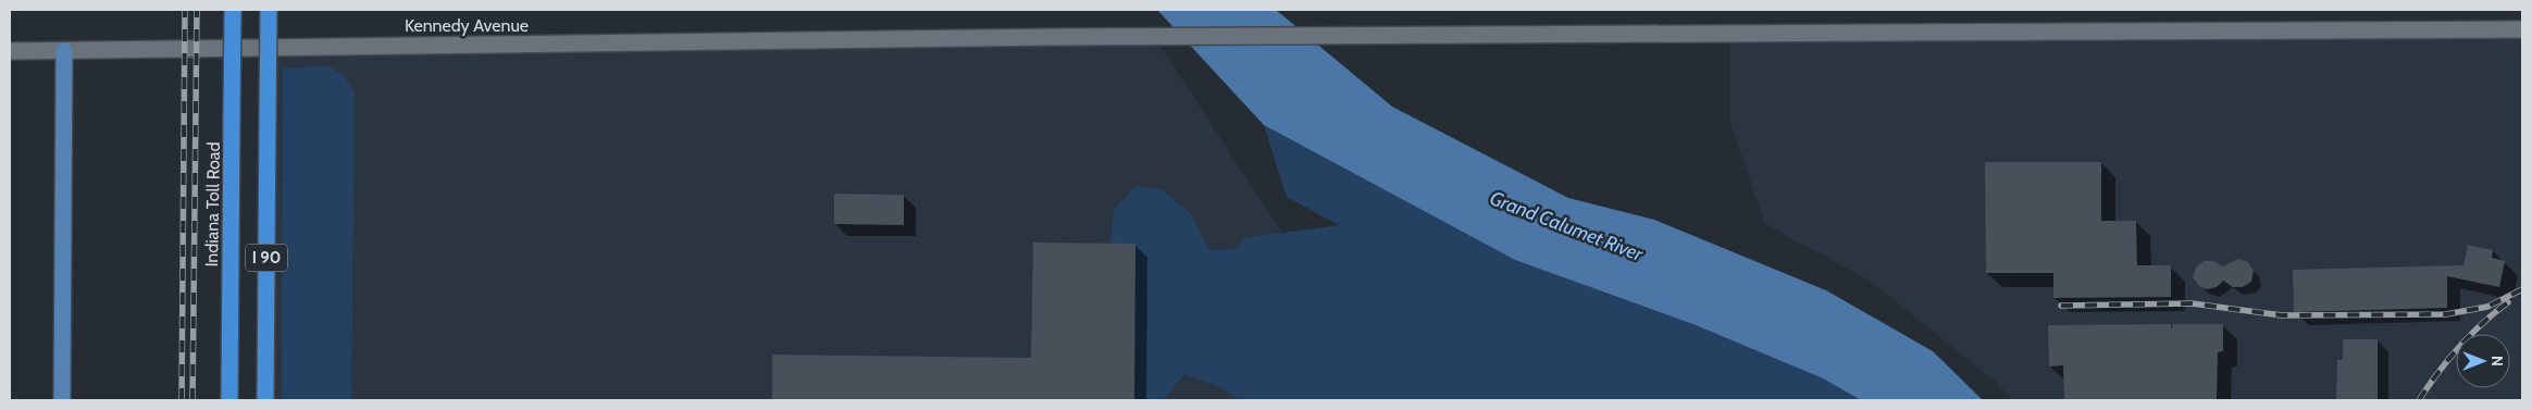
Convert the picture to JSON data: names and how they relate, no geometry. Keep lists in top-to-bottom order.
{
  "streets": {
    "highway": ["Indiana Toll Road", "I 90"],
    "main road": ["Kennedy Avenue"]
  },
  "water": ["Grand Calumet River"],
  "north": "right"
}
